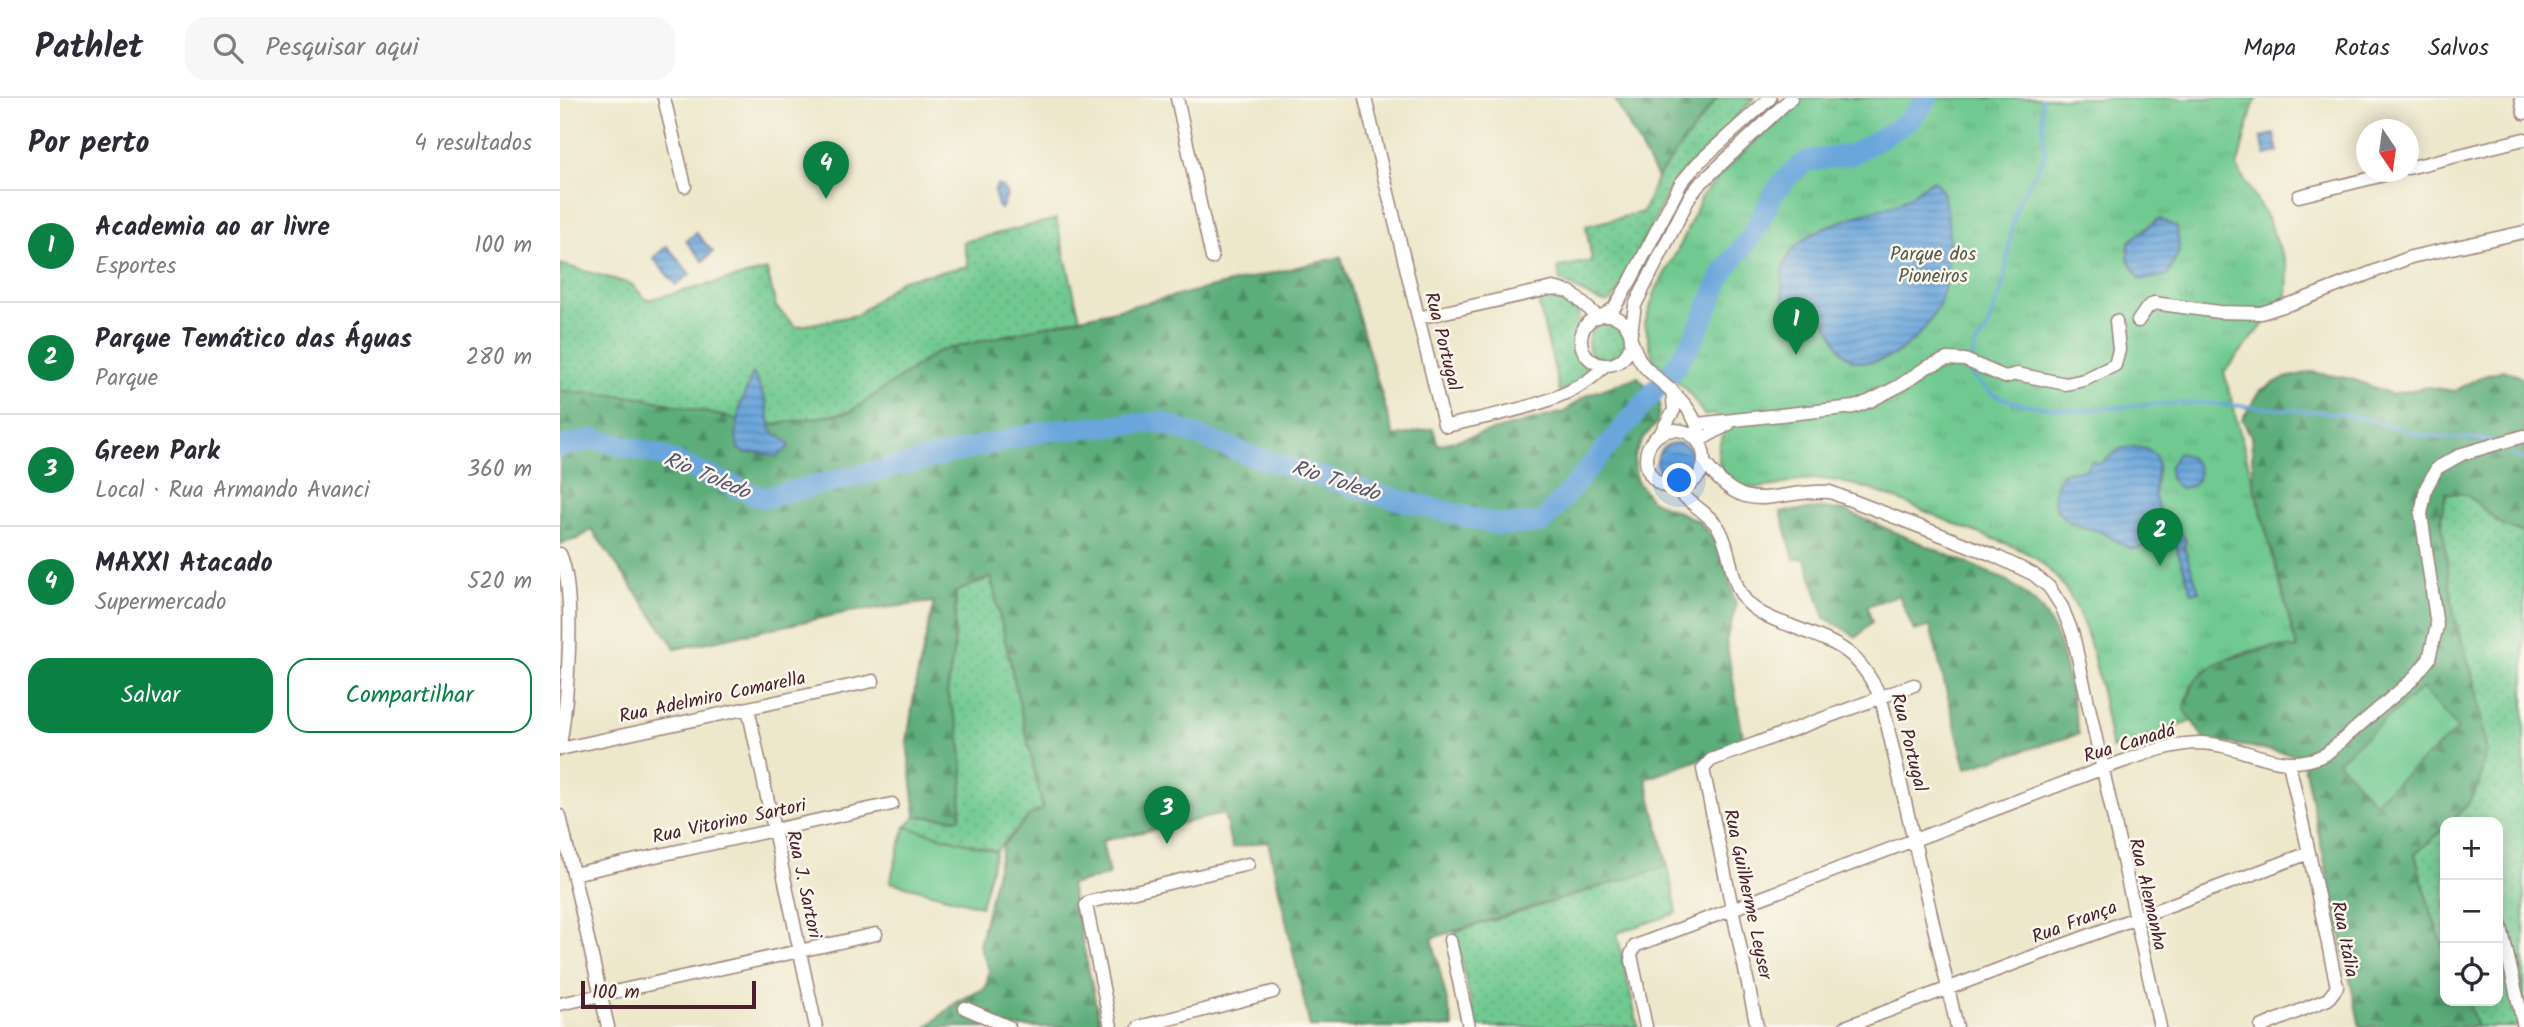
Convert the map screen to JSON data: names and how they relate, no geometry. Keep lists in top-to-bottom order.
{
  "streets": {
    "street": [
      "Rua Portugal",
      "Rua Adelmiro Comarella",
      "Rua Canadá",
      "Rua Vitorino Sartori",
      "Rua J. Sartori",
      "Rua Guilherme Leyser",
      "Rua Alemanha",
      "Rua França",
      "Rua Itália"
    ]
  },
  "crossings": [
    ["Rua Portugal", "Rua Canadá"],
    ["Rua Portugal", "Rua Guilherme Leyser"],
    ["Rua Portugal", "Rua Alemanha"],
    ["Rua Portugal", "Rua França"],
    ["Rua Adelmiro Comarella", "Rua J. Sartori"],
    ["Rua Canadá", "Rua Guilherme Leyser"],
    ["Rua Canadá", "Rua Alemanha"],
    ["Rua Vitorino Sartori", "Rua J. Sartori"],
    ["Rua Alemanha", "Rua França"],
    ["Rua França", "Rua Itália"]
  ],
  "water": ["Rio Toledo"],
  "parks": ["Parque dos Pioneiros"],
  "scale_bar": "100 m",
  "north": "bottom",
  "page": {
    "header": "Pathlet",
    "search": "Pesquisar aqui",
    "nav": ["Mapa", "Rotas", "Salvos"],
    "heading": ["Por perto", "4 resultados"],
    "pins": [
      "4",
      "1",
      "2",
      "3"
    ],
    "list": [
      {
        "mark": "1",
        "name": "Academia ao ar livre",
        "note": "Esportes",
        "value": "100 m"
      },
      {
        "mark": "2",
        "name": "Parque Temático das Águas",
        "note": "Parque",
        "value": "280 m"
      },
      {
        "mark": "3",
        "name": "Green Park",
        "note": "Local · Rua Armando Avanci",
        "value": "360 m"
      },
      {
        "mark": "4",
        "name": "MAXXI Atacado",
        "note": "Supermercado",
        "value": "520 m"
      }
    ],
    "buttons": ["Salvar", "Compartilhar"],
    "map_buttons": ["+", "−"],
    "scale": "100 m"
  }
}
